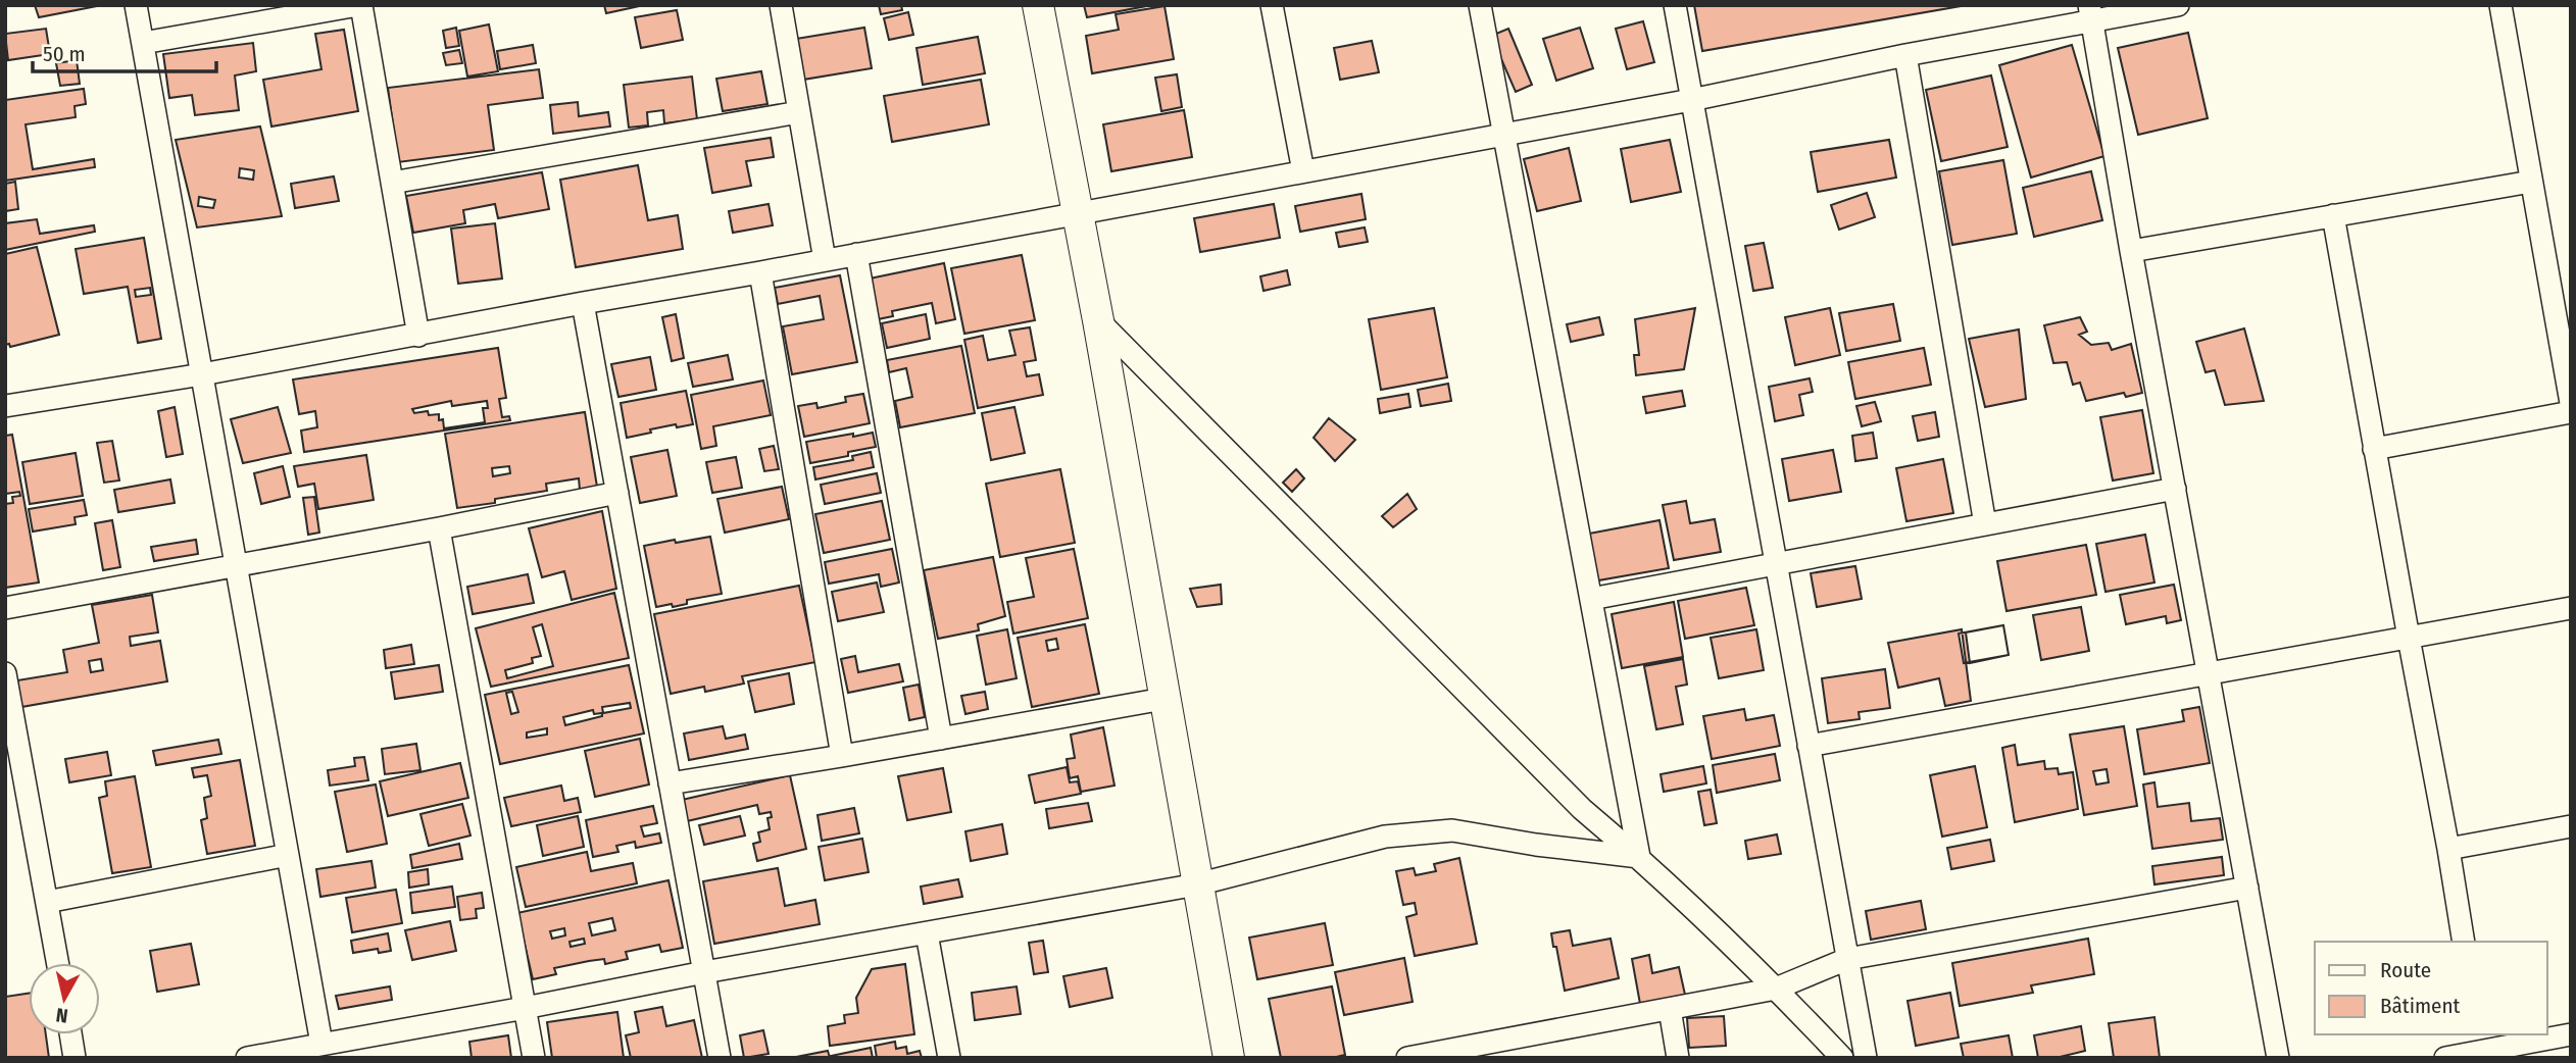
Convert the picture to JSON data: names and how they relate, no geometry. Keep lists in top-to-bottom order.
{
  "legend": ["Route", "Bâtiment"],
  "scale_bar": "50 m",
  "north": "bottom"
}
